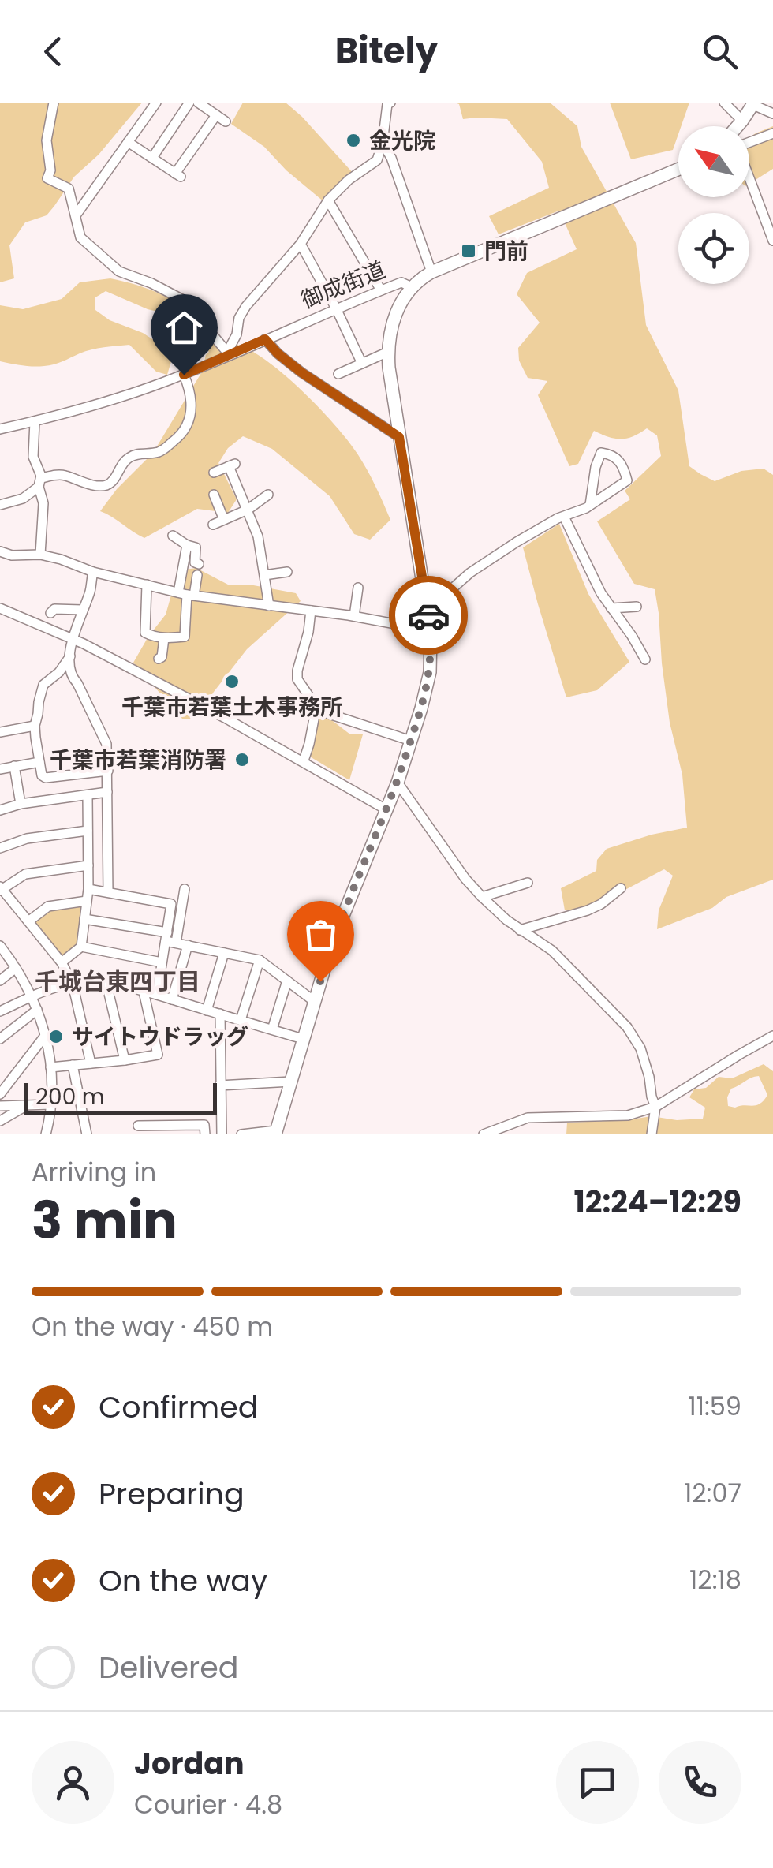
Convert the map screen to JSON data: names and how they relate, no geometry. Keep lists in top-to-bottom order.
{
  "streets": {
    "main road": ["御成街道"]
  },
  "districts": ["千城台東四丁目"],
  "places": {
    "other": [
      "金光院",
      "千葉市若葉土木事務所",
      "千葉市若葉消防署",
      "サイトウドラッグ"
    ],
    "transit": ["門前"]
  },
  "scale_bar": "200 m",
  "north": "top left",
  "page": {
    "header": "Bitely",
    "scale": "200 m",
    "heading": ["3 min", "Arriving in", "12:24–12:29"],
    "panel": ["Jordan", "Courier · 4.8"],
    "bar": "On the way · 450 m",
    "list": [
      ["Confirmed", "11:59"],
      ["Preparing", "12:07"],
      ["On the way", "12:18"],
      "Delivered"
    ]
  }
}
